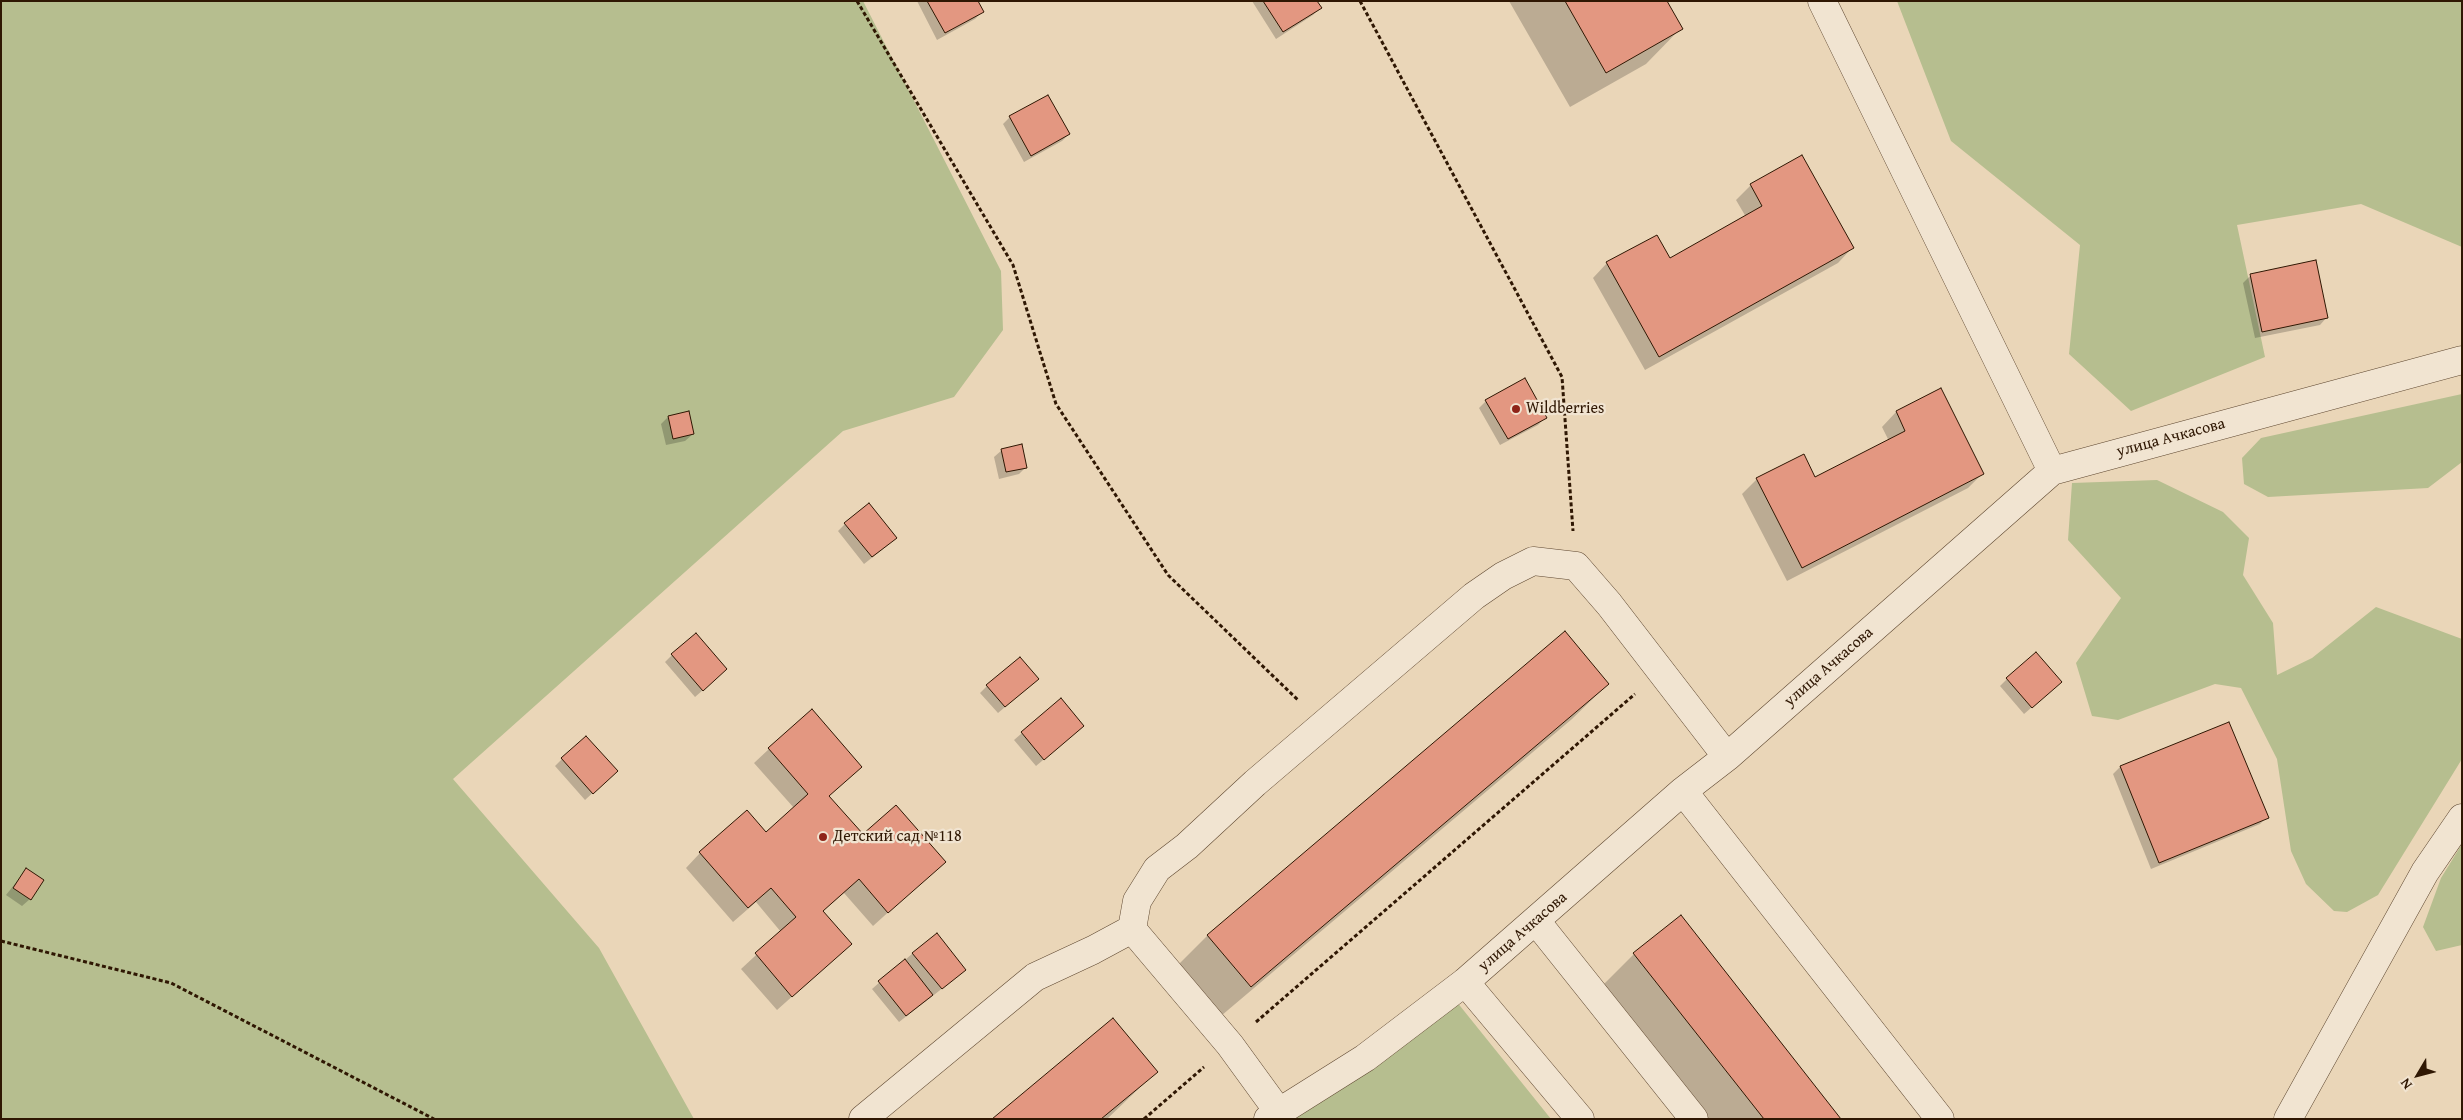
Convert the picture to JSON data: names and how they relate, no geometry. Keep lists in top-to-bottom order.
{
  "streets": {
    "street": ["улица Ачкасова"]
  },
  "places": ["Wildberries", "Детский сад №118"],
  "north": "bottom left"
}
